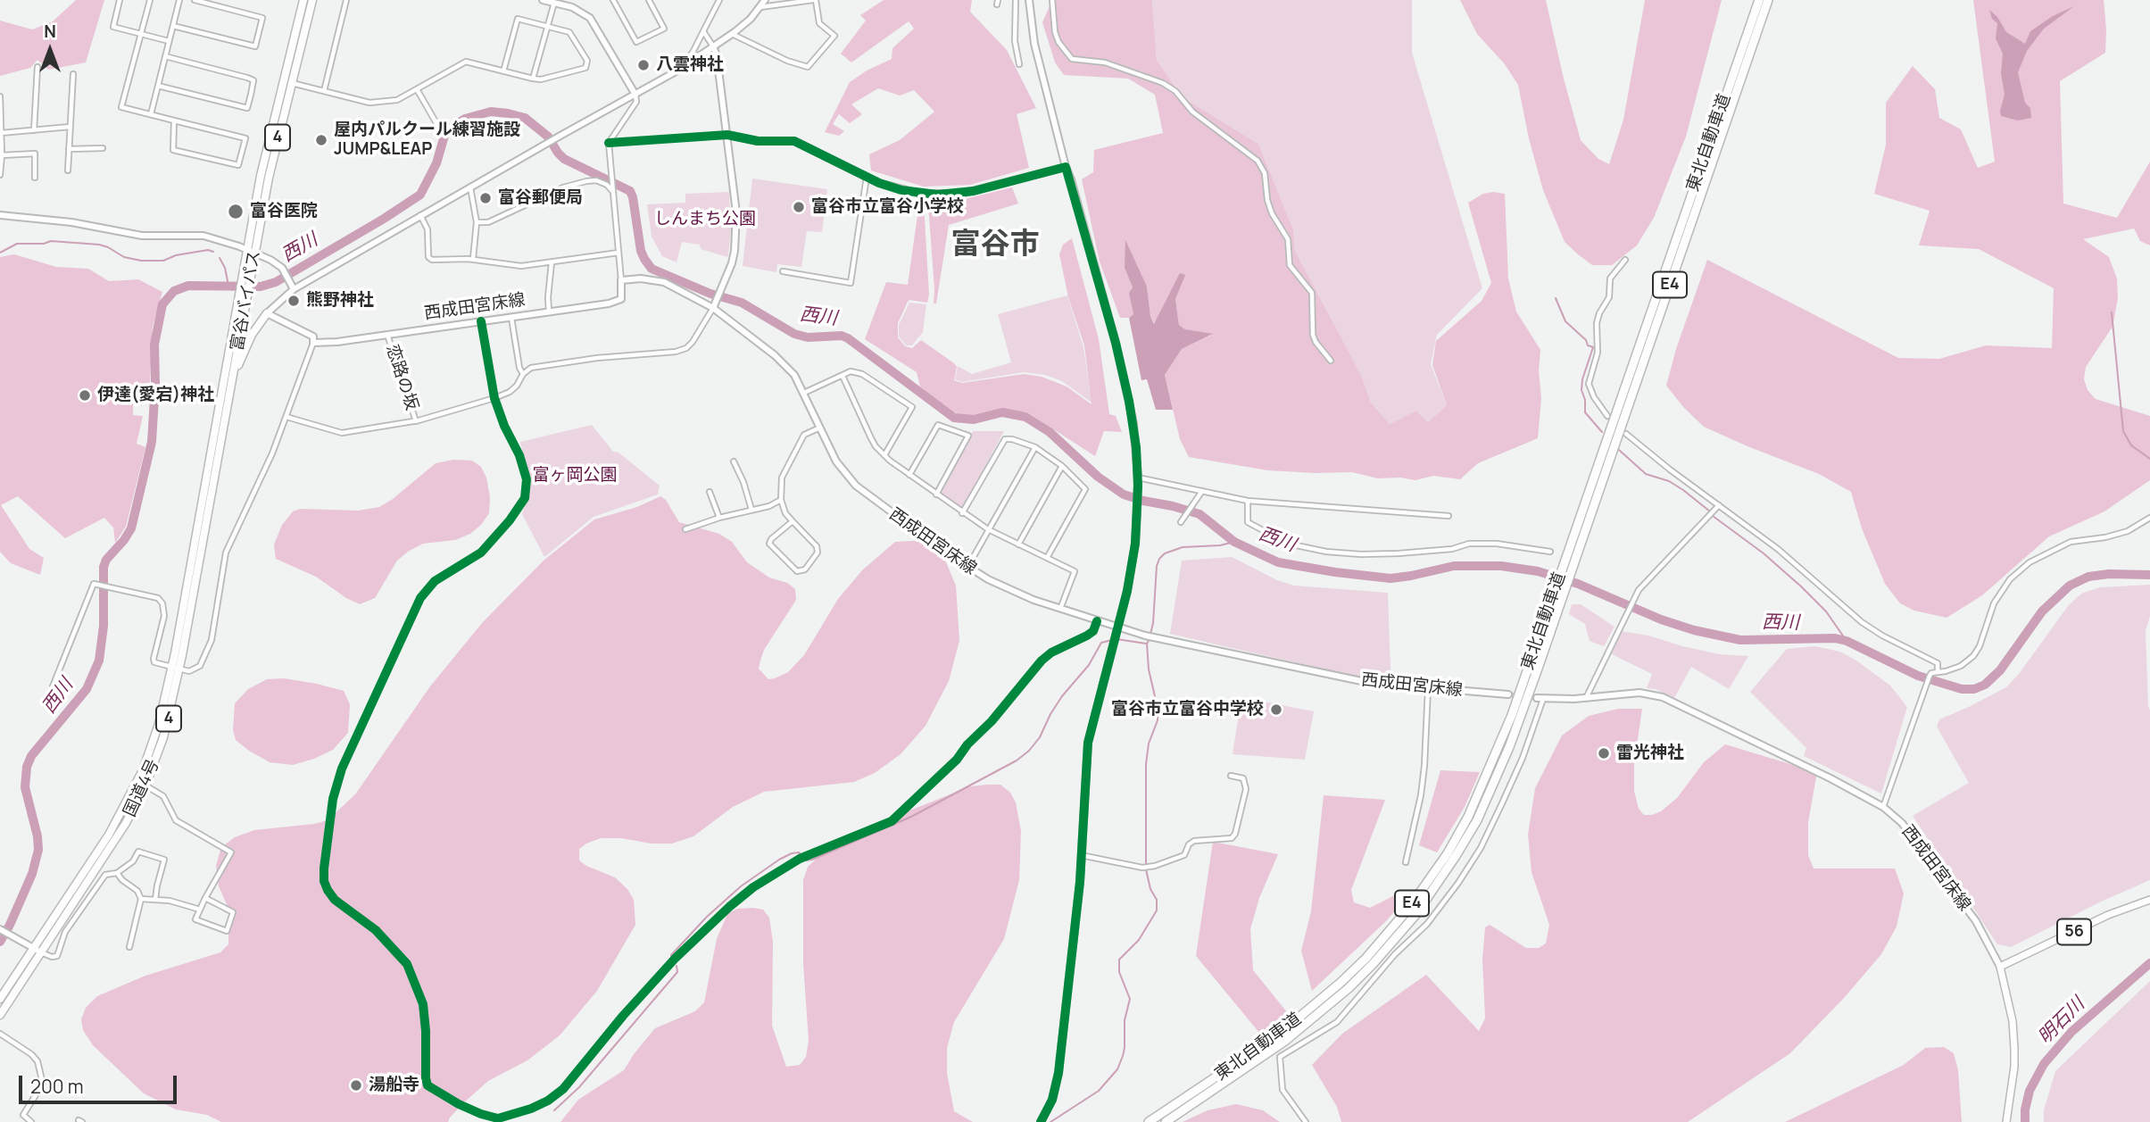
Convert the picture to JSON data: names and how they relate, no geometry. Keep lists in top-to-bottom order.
{
  "streets": {
    "highway": [
      "4",
      "東北自動車道",
      "E4",
      "富谷バイパス",
      "国道4号"
    ],
    "main road": ["56"],
    "street": ["西成田宮床線", "恋路の坂"]
  },
  "crossings": [
    ["富谷バイパス", "国道4号"],
    ["西成田宮床線", "恋路の坂"],
    ["西成田宮床線", "56"]
  ],
  "districts": ["富谷市"],
  "water": ["西川", "明石川"],
  "parks": ["しんまち公園", "富ヶ岡公園"],
  "places": [
    "八雲神社",
    "屋内パルクール練習施設 JUMP&LEAP",
    "富谷郵便局",
    "富谷市立富谷小学校",
    "富谷医院",
    "熊野神社",
    "伊達(愛宕)神社",
    "富谷市立富谷中学校",
    "雷光神社",
    "湯船寺"
  ],
  "scale_bar": "200 m",
  "north": "top"
}
